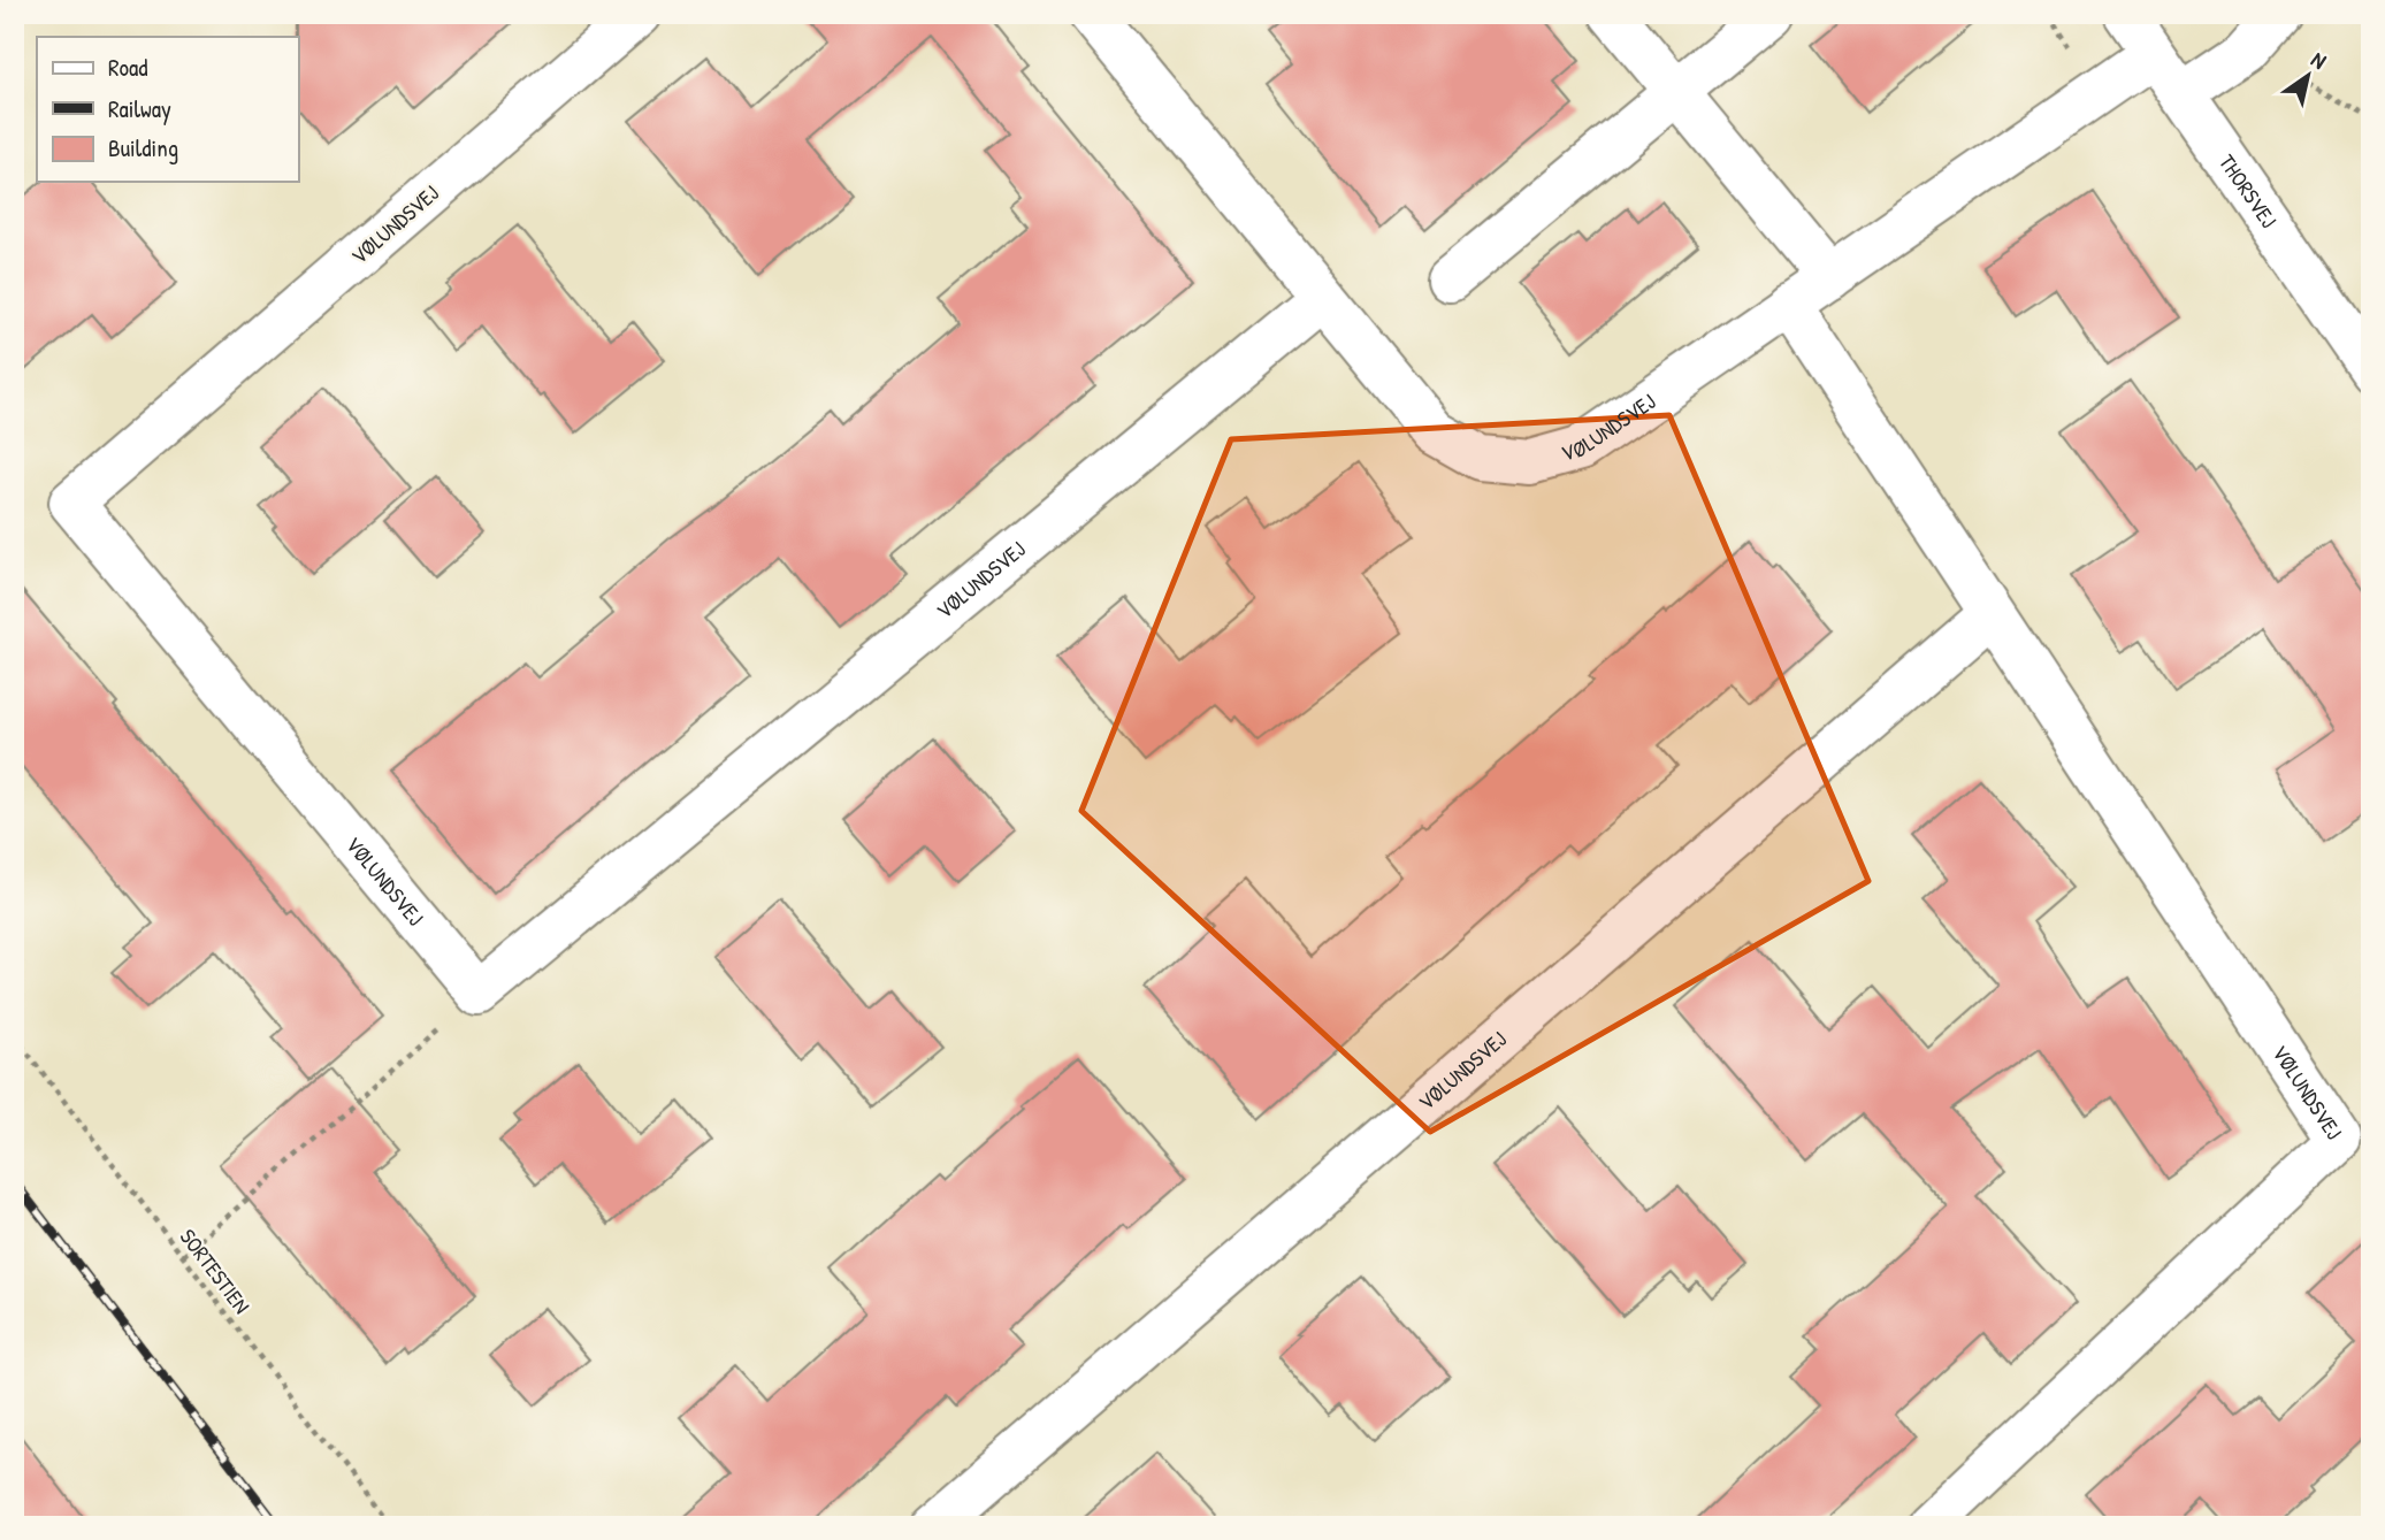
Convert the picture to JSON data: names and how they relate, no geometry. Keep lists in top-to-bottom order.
{
  "streets": {
    "street": ["THORSVEJ", "VØLUNDSVEJ"],
    "path": ["SORTESTIEN"]
  },
  "crossings": [
    ["THORSVEJ", "VØLUNDSVEJ"]
  ],
  "legend": ["Road", "Railway", "Building"],
  "north": "top right"
}
